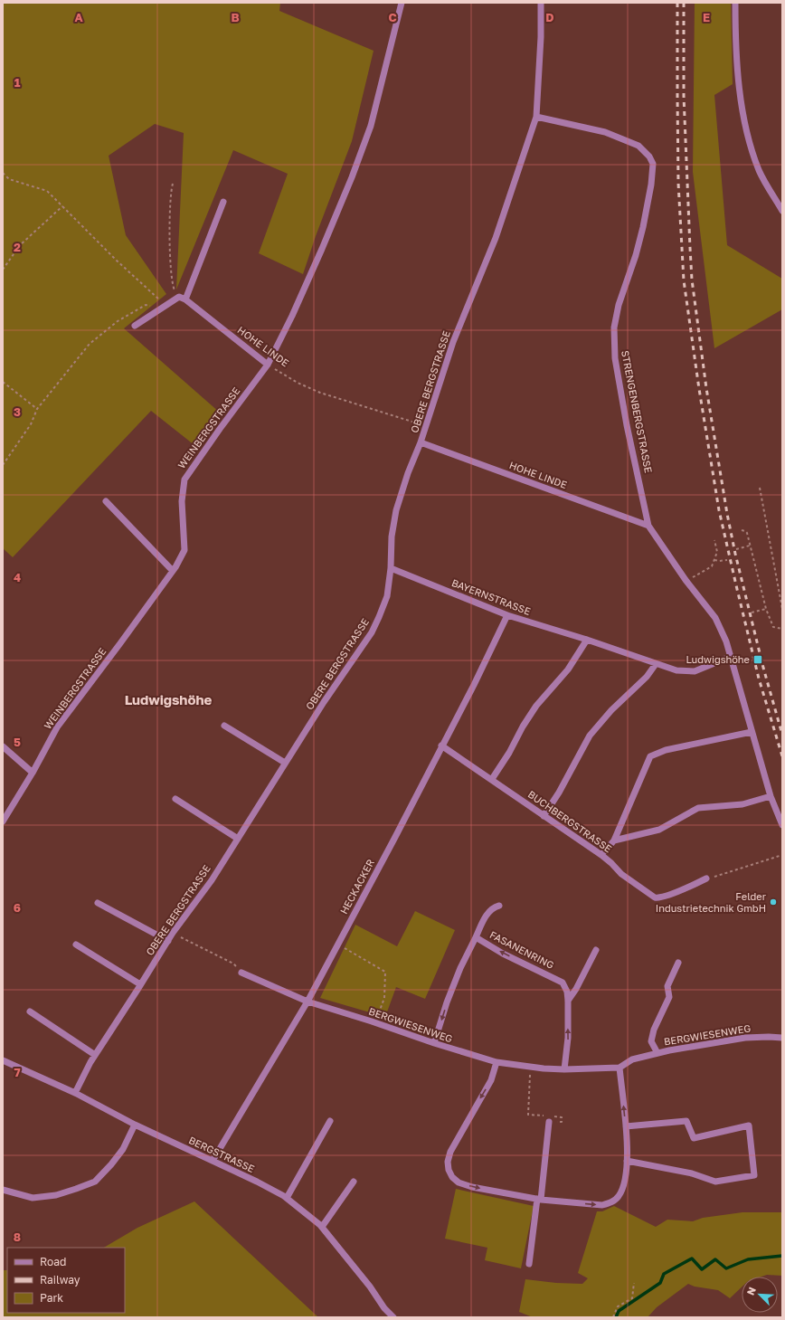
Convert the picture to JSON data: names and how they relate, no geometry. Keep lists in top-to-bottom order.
{
  "streets": {
    "street": [
      "HOHE LINDE",
      "OBERE BERGSTRASSE",
      "STRENGENBERGSTRASSE",
      "WEINBERGSTRASSE",
      "BAYERNSTRASSE",
      "BUCHBERGSTRASSE",
      "HECKACKER",
      "FASANENRING",
      "BERGWIESENWEG",
      "BERGSTRASSE"
    ]
  },
  "crossings": [
    ["HOHE LINDE", "OBERE BERGSTRASSE"],
    ["HOHE LINDE", "STRENGENBERGSTRASSE"],
    ["HOHE LINDE", "WEINBERGSTRASSE"],
    ["OBERE BERGSTRASSE", "STRENGENBERGSTRASSE"],
    ["OBERE BERGSTRASSE", "BAYERNSTRASSE"],
    ["OBERE BERGSTRASSE", "BERGSTRASSE"],
    ["STRENGENBERGSTRASSE", "BAYERNSTRASSE"],
    ["BAYERNSTRASSE", "HECKACKER"],
    ["BUCHBERGSTRASSE", "HECKACKER"],
    ["HECKACKER", "BERGWIESENWEG"],
    ["HECKACKER", "BERGSTRASSE"],
    ["FASANENRING", "BERGWIESENWEG"]
  ],
  "districts": ["Ludwigshöhe"],
  "places": {
    "transit": ["Ludwigshöhe"],
    "other": ["Felder Industrietechnik GmbH"]
  },
  "legend": ["Road", "Railway", "Park"],
  "north": "top left",
  "grid": {
    "columns": [
      "A",
      "B",
      "C",
      "D",
      "E"
    ],
    "rows": [
      "1",
      "2",
      "3",
      "4",
      "5",
      "6",
      "7",
      "8"
    ]
  }
}
